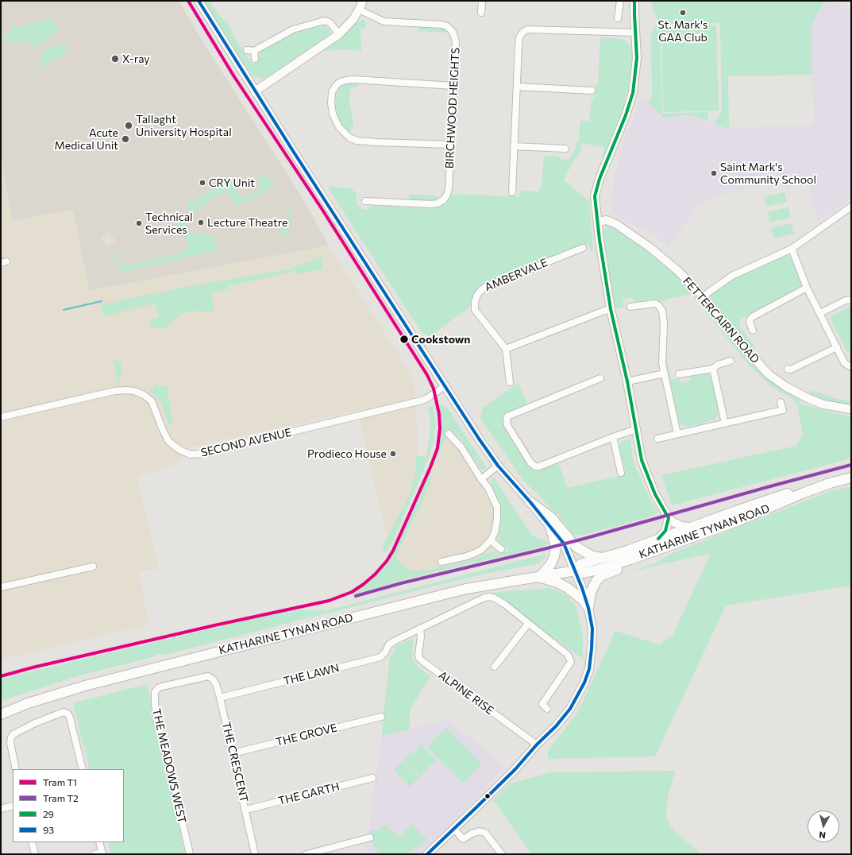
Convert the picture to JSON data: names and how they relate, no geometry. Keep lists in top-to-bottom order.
{
  "streets": {
    "main road": ["KATHARINE TYNAN ROAD"],
    "street": [
      "BIRCHWOOD HEIGHTS",
      "AMBERVALE",
      "FETTERCAIRN ROAD",
      "SECOND AVENUE",
      "THE LAWN",
      "ALPINE RISE",
      "THE GROVE",
      "THE CRESCENT",
      "THE MEADOWS WEST",
      "THE GARTH"
    ]
  },
  "crossings": [
    ["THE LAWN", "ALPINE RISE"],
    ["THE LAWN", "THE CRESCENT"],
    ["THE GROVE", "THE CRESCENT"],
    ["THE CRESCENT", "THE MEADOWS WEST"],
    ["THE CRESCENT", "THE GARTH"]
  ],
  "places": [
    "St. Mark's GAA Club",
    "X-ray",
    "Tallaght University Hospital",
    "Acute Medical Unit",
    "Saint Mark's Community School",
    "CRY Unit",
    "Lecture Theatre",
    "Technical Services",
    "Cookstown",
    "Prodieco House"
  ],
  "lines": [
    "tram line T1",
    "transit line 29",
    "transit line 93",
    "tram line T2"
  ],
  "legend": [
    "Tram T1",
    "Tram T2",
    "29",
    "93"
  ],
  "north": "bottom"
}
